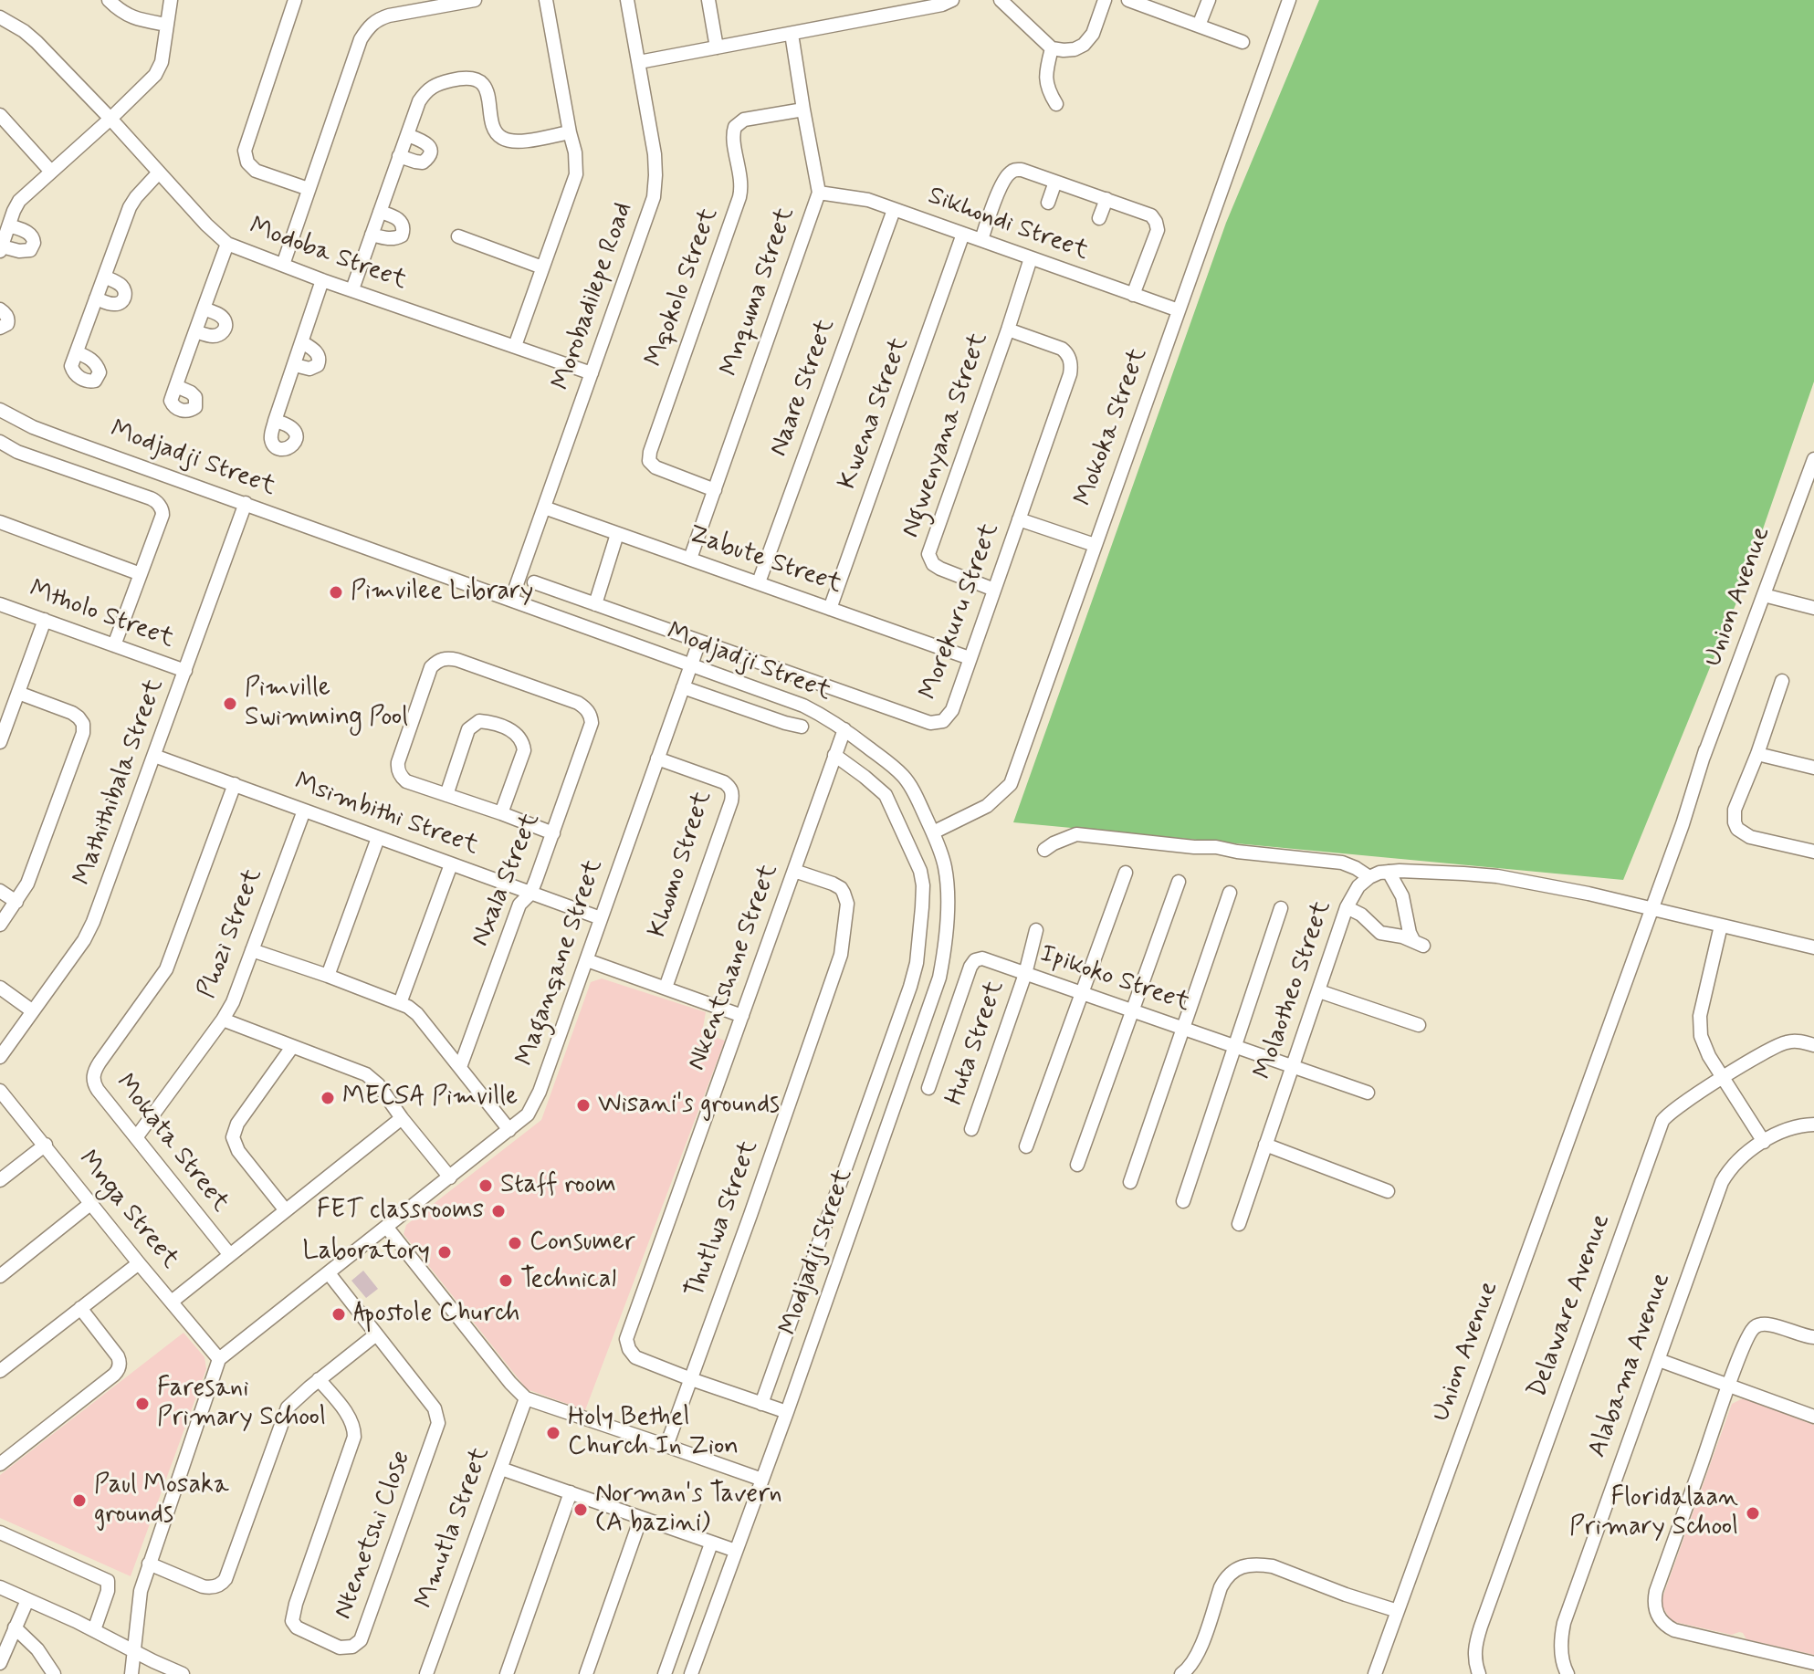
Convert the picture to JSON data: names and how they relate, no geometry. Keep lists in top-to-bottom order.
{
  "streets": {
    "street": [
      "Sikhondi Street",
      "Modoba Street",
      "Mqokolo Street",
      "Mnquma Street",
      "Morobadilepe Road",
      "Naare Street",
      "Kwena Street",
      "Mokoka Street",
      "Ngwenyana Street",
      "Modjadji Street",
      "Zabute Street",
      "Union Avenue",
      "Morekuru Street",
      "Mtholo Street",
      "Mathithibala Street",
      "Msimbithi Street",
      "Khomo Street",
      "Nxala Street",
      "Phozi Street",
      "Maganqane Street",
      "Nkentshane Street",
      "Ipikoko Street",
      "Molaotheo Street",
      "Huta Street",
      "Mokata Street",
      "Mnga Street",
      "Thutlwa Street",
      "Delaware Avenue",
      "Alabama Avenue",
      "Mmutla Street",
      "Ntenetshi Close"
    ]
  },
  "crossings": [
    ["Sikhondi Street", "Mnquma Street"],
    ["Sikhondi Street", "Naare Street"],
    ["Sikhondi Street", "Kwena Street"],
    ["Sikhondi Street", "Mokoka Street"],
    ["Sikhondi Street", "Ngwenyana Street"],
    ["Modoba Street", "Morobadilepe Road"],
    ["Mqokolo Street", "Mnquma Street"],
    ["Mnquma Street", "Zabute Street"],
    ["Morobadilepe Road", "Modjadji Street"],
    ["Morobadilepe Road", "Zabute Street"],
    ["Naare Street", "Zabute Street"],
    ["Kwena Street", "Zabute Street"],
    ["Mokoka Street", "Modjadji Street"],
    ["Ngwenyana Street", "Morekuru Street"],
    ["Modjadji Street", "Mathithibala Street"],
    ["Modjadji Street", "Maganqane Street"],
    ["Modjadji Street", "Nkentshane Street"],
    ["Zabute Street", "Morekuru Street"],
    ["Morekuru Street", "Maganqane Street"],
    ["Mtholo Street", "Mathithibala Street"],
    ["Mathithibala Street", "Msimbithi Street"],
    ["Msimbithi Street", "Nxala Street"],
    ["Msimbithi Street", "Phozi Street"],
    ["Msimbithi Street", "Maganqane Street"],
    ["Msimbithi Street", "Mokata Street"],
    ["Khomo Street", "Maganqane Street"],
    ["Phozi Street", "Mokata Street"],
    ["Maganqane Street", "Mnga Street"],
    ["Maganqane Street", "Ntenetshi Close"],
    ["Nkentshane Street", "Thutlwa Street"],
    ["Ipikoko Street", "Molaotheo Street"],
    ["Ipikoko Street", "Huta Street"]
  ],
  "places": [
    "Pimvilee Library",
    "Pimville Swimming Pool",
    "MECSA Pimville",
    "Wisani's grounds",
    "Staff room",
    "FET classrooms",
    "Consumer",
    "Laboratory",
    "Technical",
    "Apostole Church",
    "Faresani Primary School",
    "Holy Bethel Church In Zion",
    "Paul Mosaka grounds",
    "Norman's Tavern (A bazini)",
    "Floridalaan Primary School"
  ]
}
